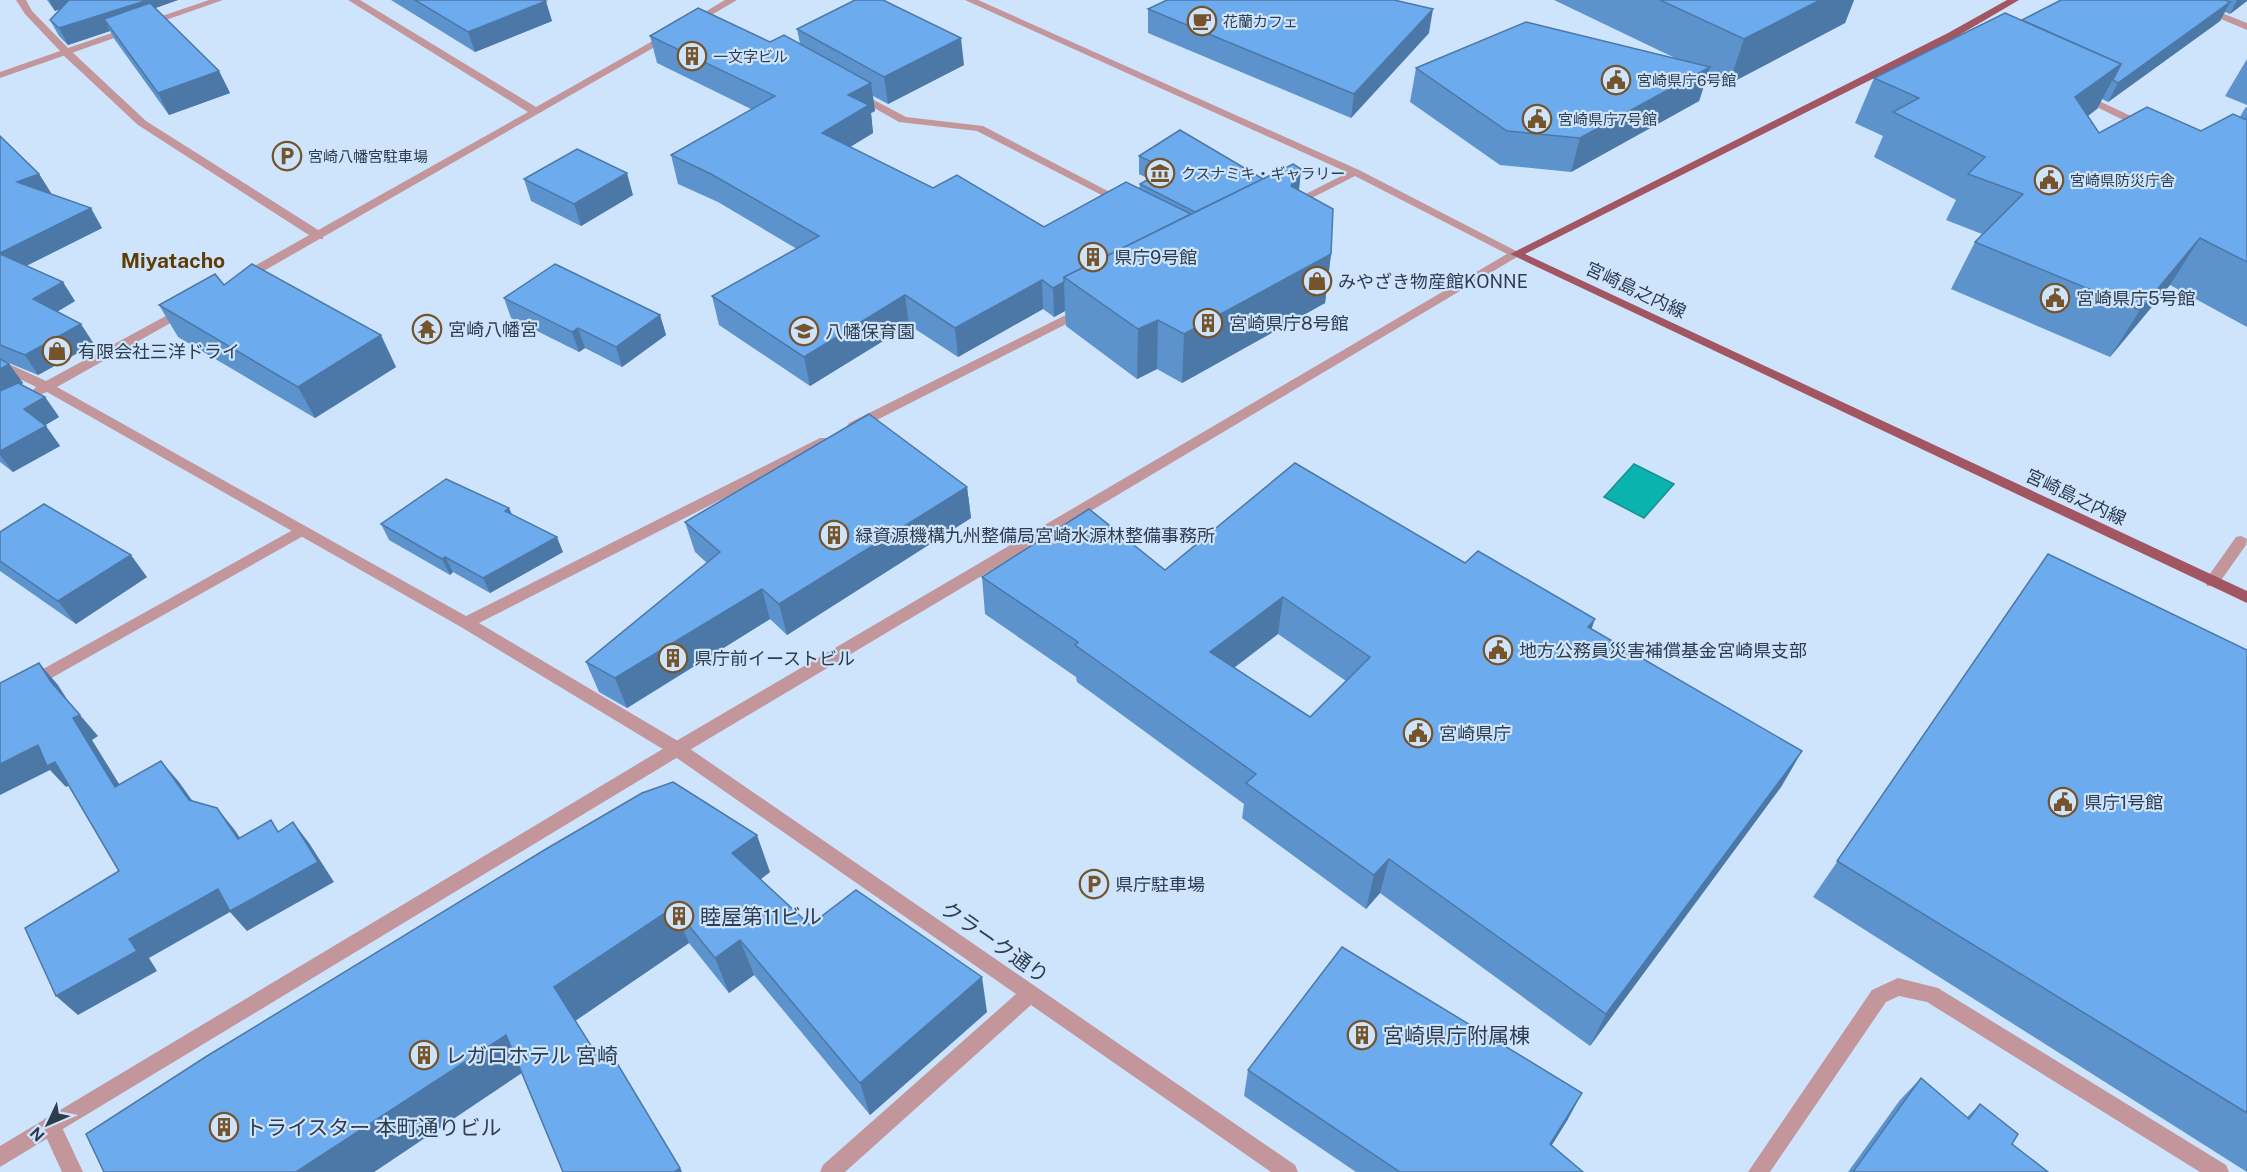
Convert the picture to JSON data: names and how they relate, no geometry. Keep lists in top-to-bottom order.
{
  "streets": {
    "main road": ["宮崎島之内線"],
    "street": ["クラーク通り"]
  },
  "districts": ["Miyatacho"],
  "places": {
    "cafe": ["花蘭カフェ"],
    "building": [
      "一文字ビル",
      "県庁9号館",
      "宮崎県庁8号館",
      "緑資源機構九州整備局宮崎水源林整備事務所",
      "県庁前イーストビル",
      "睦屋第11ビル",
      "宮崎県庁附属棟",
      "レガロホテル 宮崎",
      "トライスター 本町通りビル"
    ],
    "public building": [
      "宮崎県庁6号館",
      "宮崎県庁7号館",
      "宮崎県防災庁舎",
      "宮崎県庁5号館",
      "地方公務員災害補償基金宮崎県支部",
      "宮崎県庁",
      "県庁1号館"
    ],
    "parking": ["宮崎八幡宮駐車場", "県庁駐車場"],
    "museum": ["クスナミキ・ギャラリー"],
    "shop": ["みやざき物産館KONNE", "有限会社三洋ドライ"],
    "temple": ["宮崎八幡宮"],
    "school or university": ["八幡保育園"]
  },
  "north": "bottom left"
}
